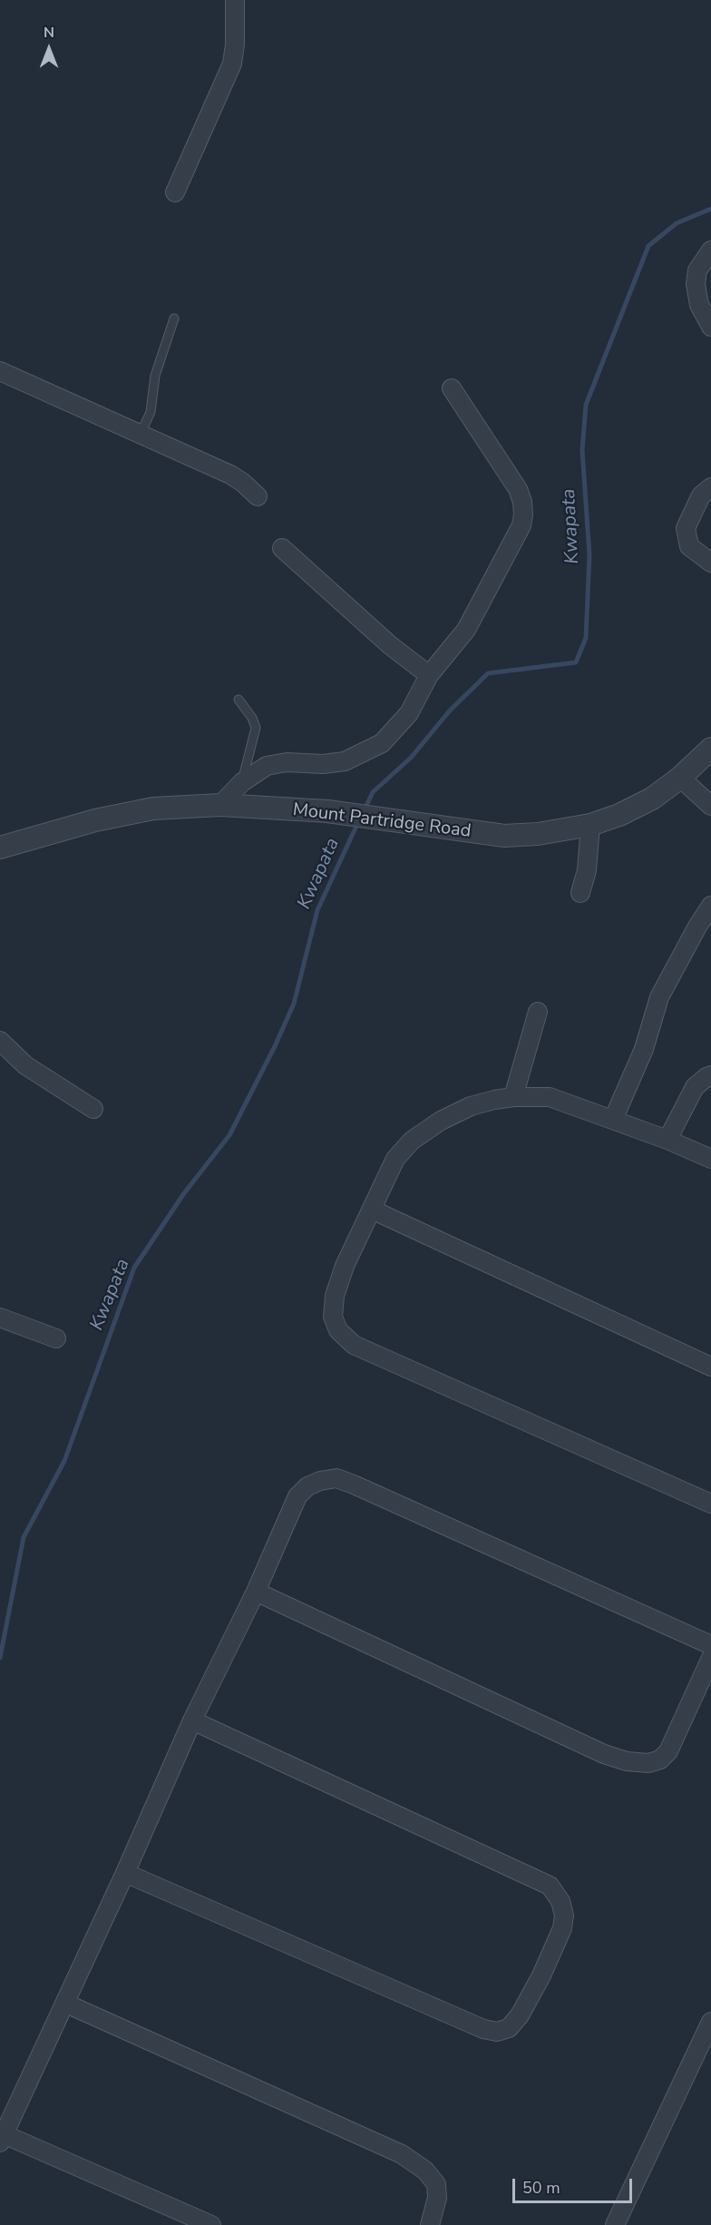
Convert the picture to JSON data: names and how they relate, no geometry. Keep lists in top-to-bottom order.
{
  "streets": {
    "street": ["Mount Partridge Road"]
  },
  "water": ["Kwapata"],
  "scale_bar": "50 m",
  "north": "top"
}
